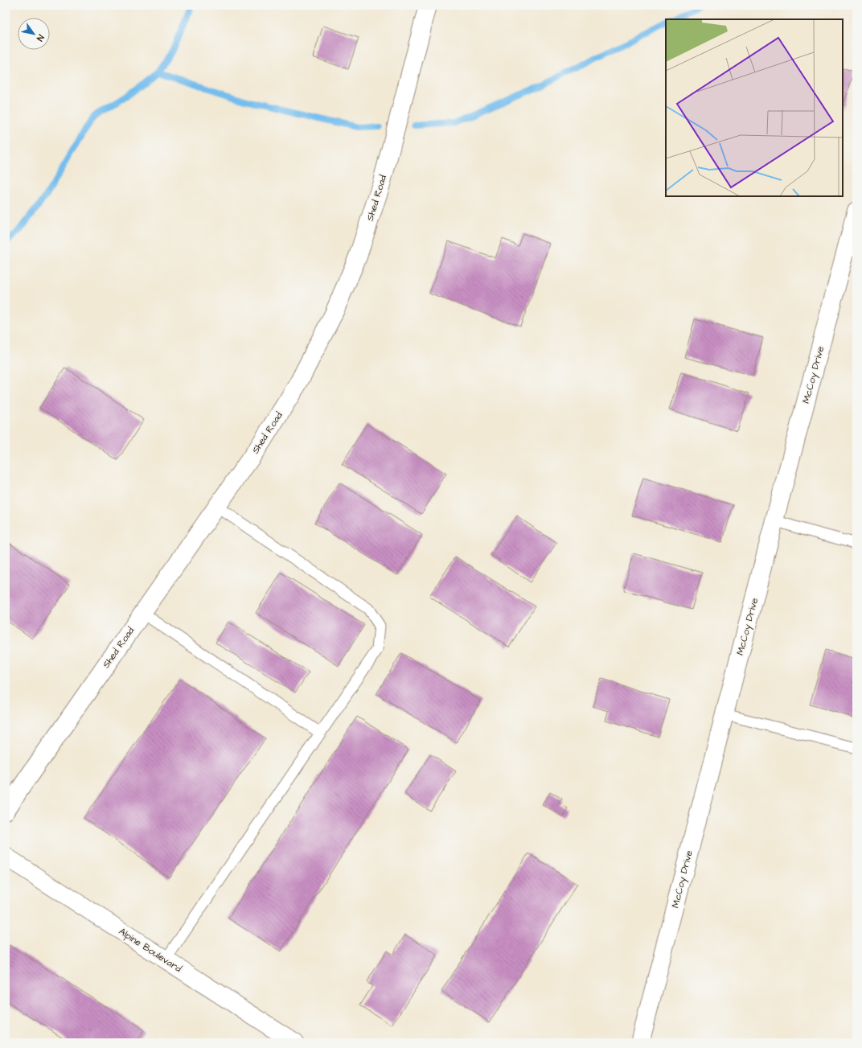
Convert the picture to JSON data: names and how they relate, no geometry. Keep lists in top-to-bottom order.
{
  "streets": {
    "street": ["Shed Road", "McCoy Drive", "Alpine Boulevard"]
  },
  "north": "bottom right"
}
